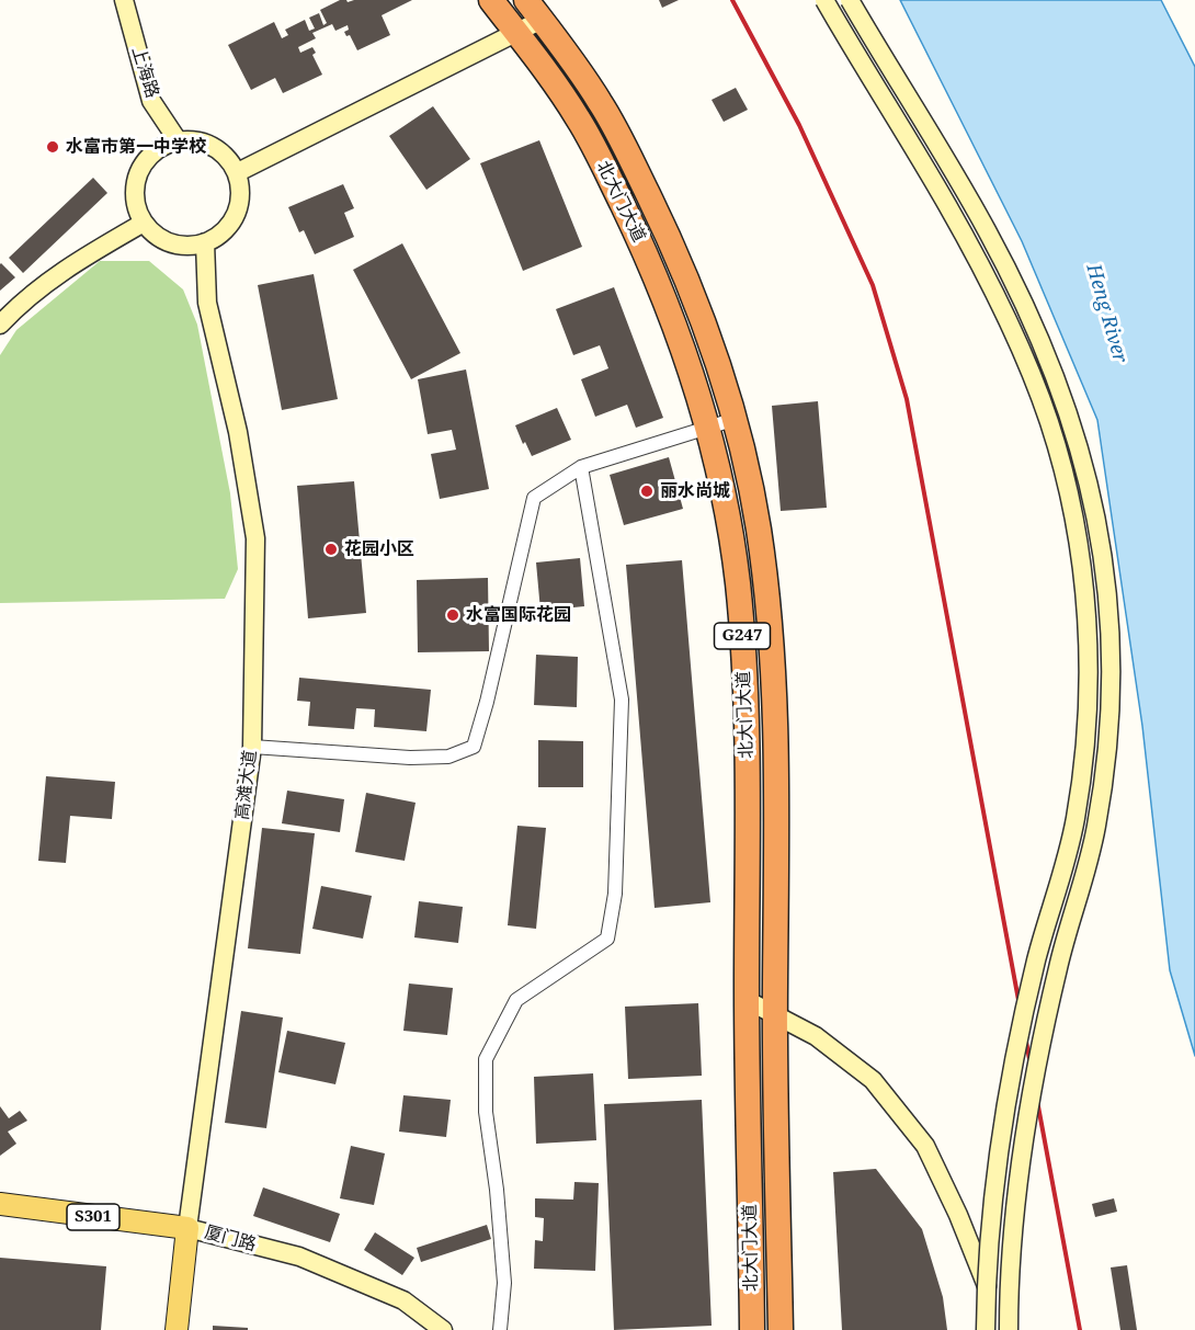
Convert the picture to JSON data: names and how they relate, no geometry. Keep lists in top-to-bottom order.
{
  "streets": {
    "highway": ["北大门大道", "G247"],
    "main road": [
      "上海路",
      "高滩大道",
      "S301",
      "厦门路"
    ]
  },
  "crossings": [
    ["上海路", "高滩大道"],
    ["高滩大道", "厦门路"]
  ],
  "water": ["Heng River"],
  "places": [
    "水富市第一中学校",
    "丽水尚城",
    "花园小区",
    "水富国际花园"
  ]
}
